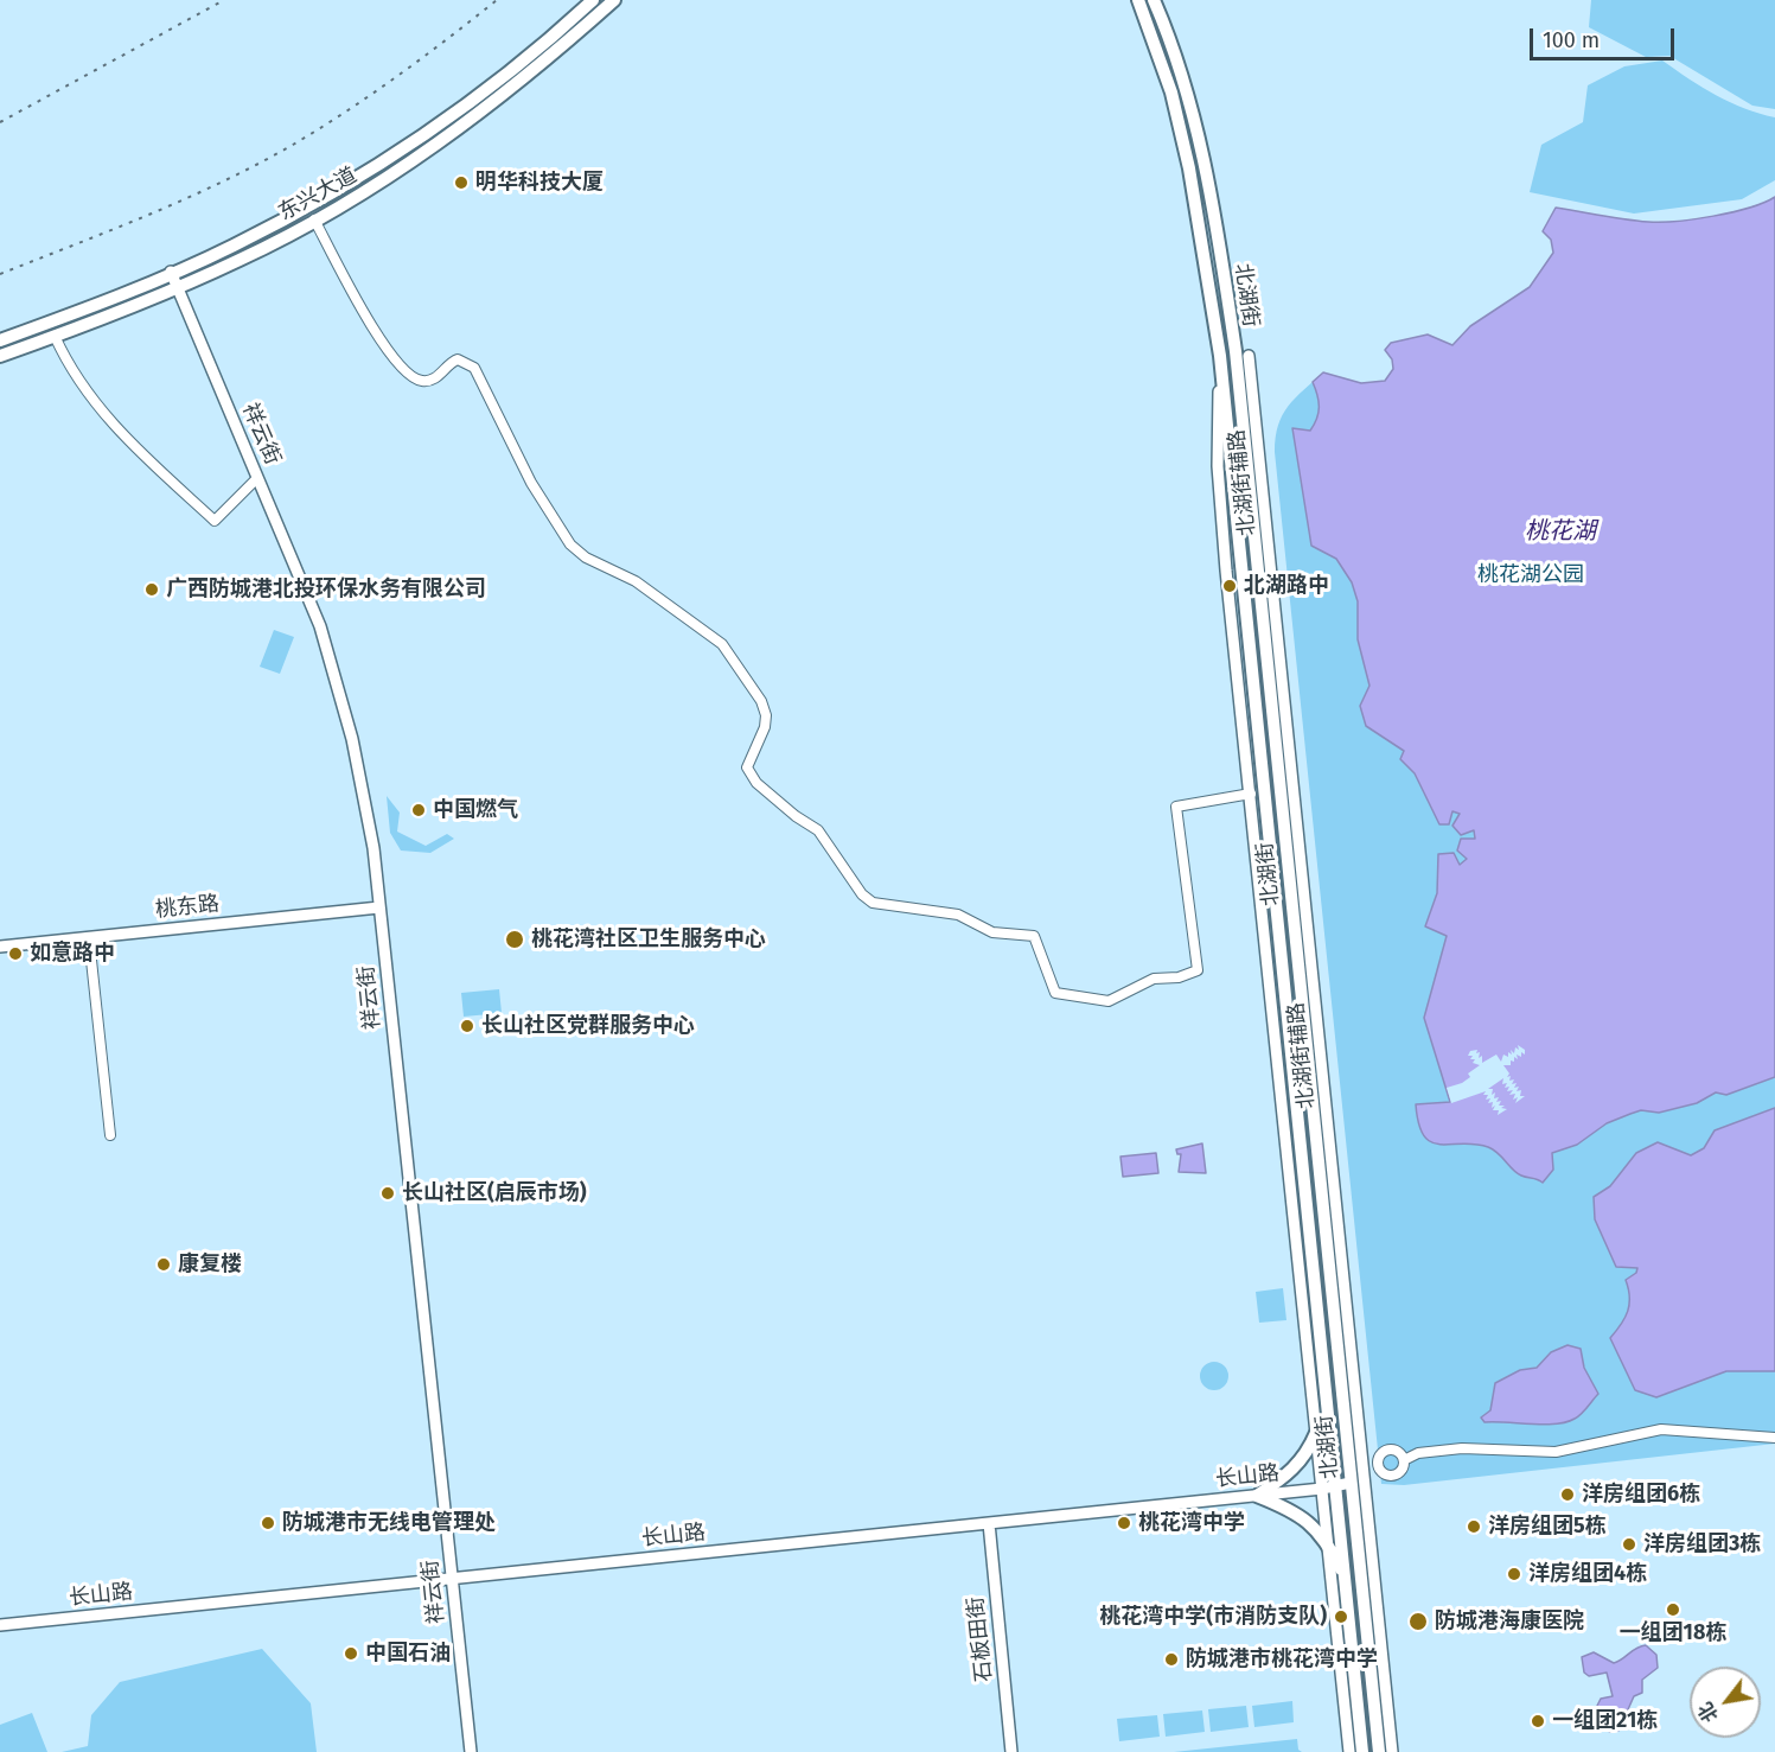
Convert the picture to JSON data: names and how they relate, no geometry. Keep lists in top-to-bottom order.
{
  "streets": {
    "main road": ["东兴大道", "北湖街"],
    "street": [
      "祥云街",
      "北湖街辅路",
      "桃东路",
      "长山路",
      "石板田街"
    ]
  },
  "crossings": [
    ["东兴大道", "祥云街"],
    ["北湖街", "长山路"],
    ["祥云街", "桃东路"],
    ["祥云街", "长山路"],
    ["长山路", "石板田街"]
  ],
  "water": ["桃花湖"],
  "parks": ["桃花湖公园"],
  "places": [
    "明华科技大厦",
    "北湖路中",
    "广西防城港北投环保水务有限公司",
    "中国燃气",
    "桃花湾社区卫生服务中心",
    "如意路中",
    "长山社区党群服务中心",
    "长山社区(启辰市场)",
    "康复楼",
    "洋房组团6栋",
    "防城港市无线电管理处",
    "桃花湾中学",
    "洋房组团5栋",
    "洋房组团3栋",
    "洋房组团4栋",
    "一组团18栋",
    "桃花湾中学(市消防支队)",
    "防城港海康医院",
    "中国石油",
    "防城港市桃花湾中学",
    "一组团21栋"
  ],
  "scale_bar": "100 m",
  "north": "bottom left"
}
